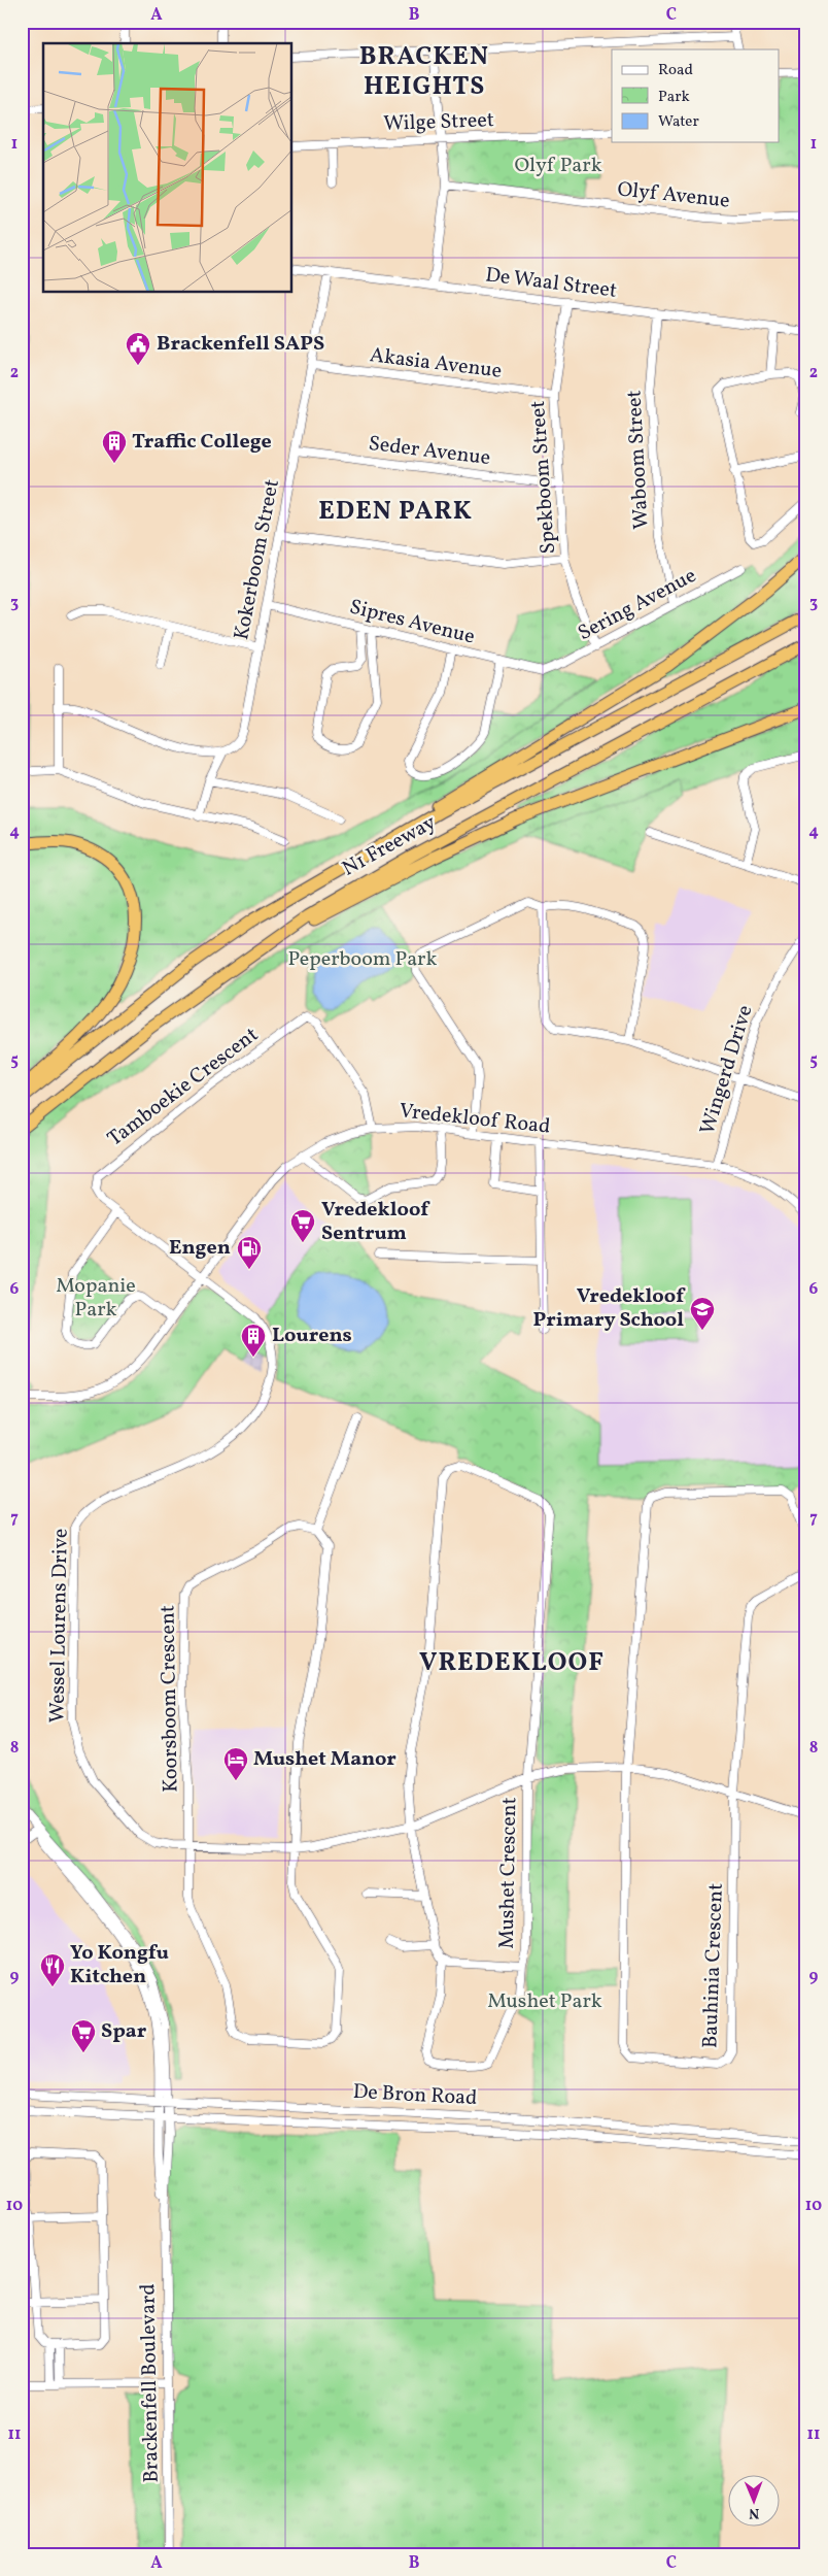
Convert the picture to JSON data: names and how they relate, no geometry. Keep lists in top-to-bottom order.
{
  "streets": {
    "highway": ["N1 Freeway"],
    "street": [
      "Wilge Street",
      "Olyf Avenue",
      "De Waal Street",
      "Akasia Avenue",
      "Seder Avenue",
      "Waboom Street",
      "Spekboom Street",
      "Kokerboom Street",
      "Sering Avenue",
      "Sipres Avenue",
      "Wingerd Drive",
      "Tamboekie Crescent",
      "Vredekloof Road",
      "Wessel Lourens Drive",
      "Koorsboom Crescent",
      "Mushet Crescent",
      "Bauhinia Crescent",
      "De Bron Road",
      "Brackenfell Boulevard"
    ]
  },
  "crossings": [
    ["De Waal Street", "Waboom Street"],
    ["De Waal Street", "Spekboom Street"],
    ["De Waal Street", "Kokerboom Street"],
    ["Akasia Avenue", "Spekboom Street"],
    ["Akasia Avenue", "Kokerboom Street"],
    ["Seder Avenue", "Spekboom Street"],
    ["Seder Avenue", "Kokerboom Street"],
    ["Waboom Street", "Sering Avenue"],
    ["Spekboom Street", "Sering Avenue"],
    ["Kokerboom Street", "Sipres Avenue"],
    ["Sering Avenue", "Sipres Avenue"],
    ["Wingerd Drive", "Vredekloof Road"],
    ["Tamboekie Crescent", "Vredekloof Road"],
    ["Tamboekie Crescent", "Wessel Lourens Drive"],
    ["Vredekloof Road", "Wessel Lourens Drive"],
    ["Wessel Lourens Drive", "Koorsboom Crescent"],
    ["Wessel Lourens Drive", "Mushet Crescent"],
    ["Wessel Lourens Drive", "Bauhinia Crescent"],
    ["De Bron Road", "Brackenfell Boulevard"]
  ],
  "districts": ["BRACKEN HEIGHTS", "EDEN PARK", "VREDEKLOOF"],
  "parks": [
    "Olyf Park",
    "Peperboom Park",
    "Mopanie Park",
    "Mushet Park"
  ],
  "places": {
    "public building": ["Brackenfell SAPS"],
    "building": ["Traffic College", "Lourens"],
    "supermarket": ["Vredekloof Sentrum", "Spar"],
    "fuel station": ["Engen"],
    "school or university": ["Vredekloof Primary School"],
    "hotel": ["Mushet Manor"],
    "restaurant": ["Yo Kongfu Kitchen"]
  },
  "legend": ["Road", "Park", "Water"],
  "north": "bottom",
  "grid": {
    "columns": ["A", "B", "C"],
    "rows": [
      "1",
      "2",
      "3",
      "4",
      "5",
      "6",
      "7",
      "8",
      "9",
      "10",
      "11"
    ]
  }
}
